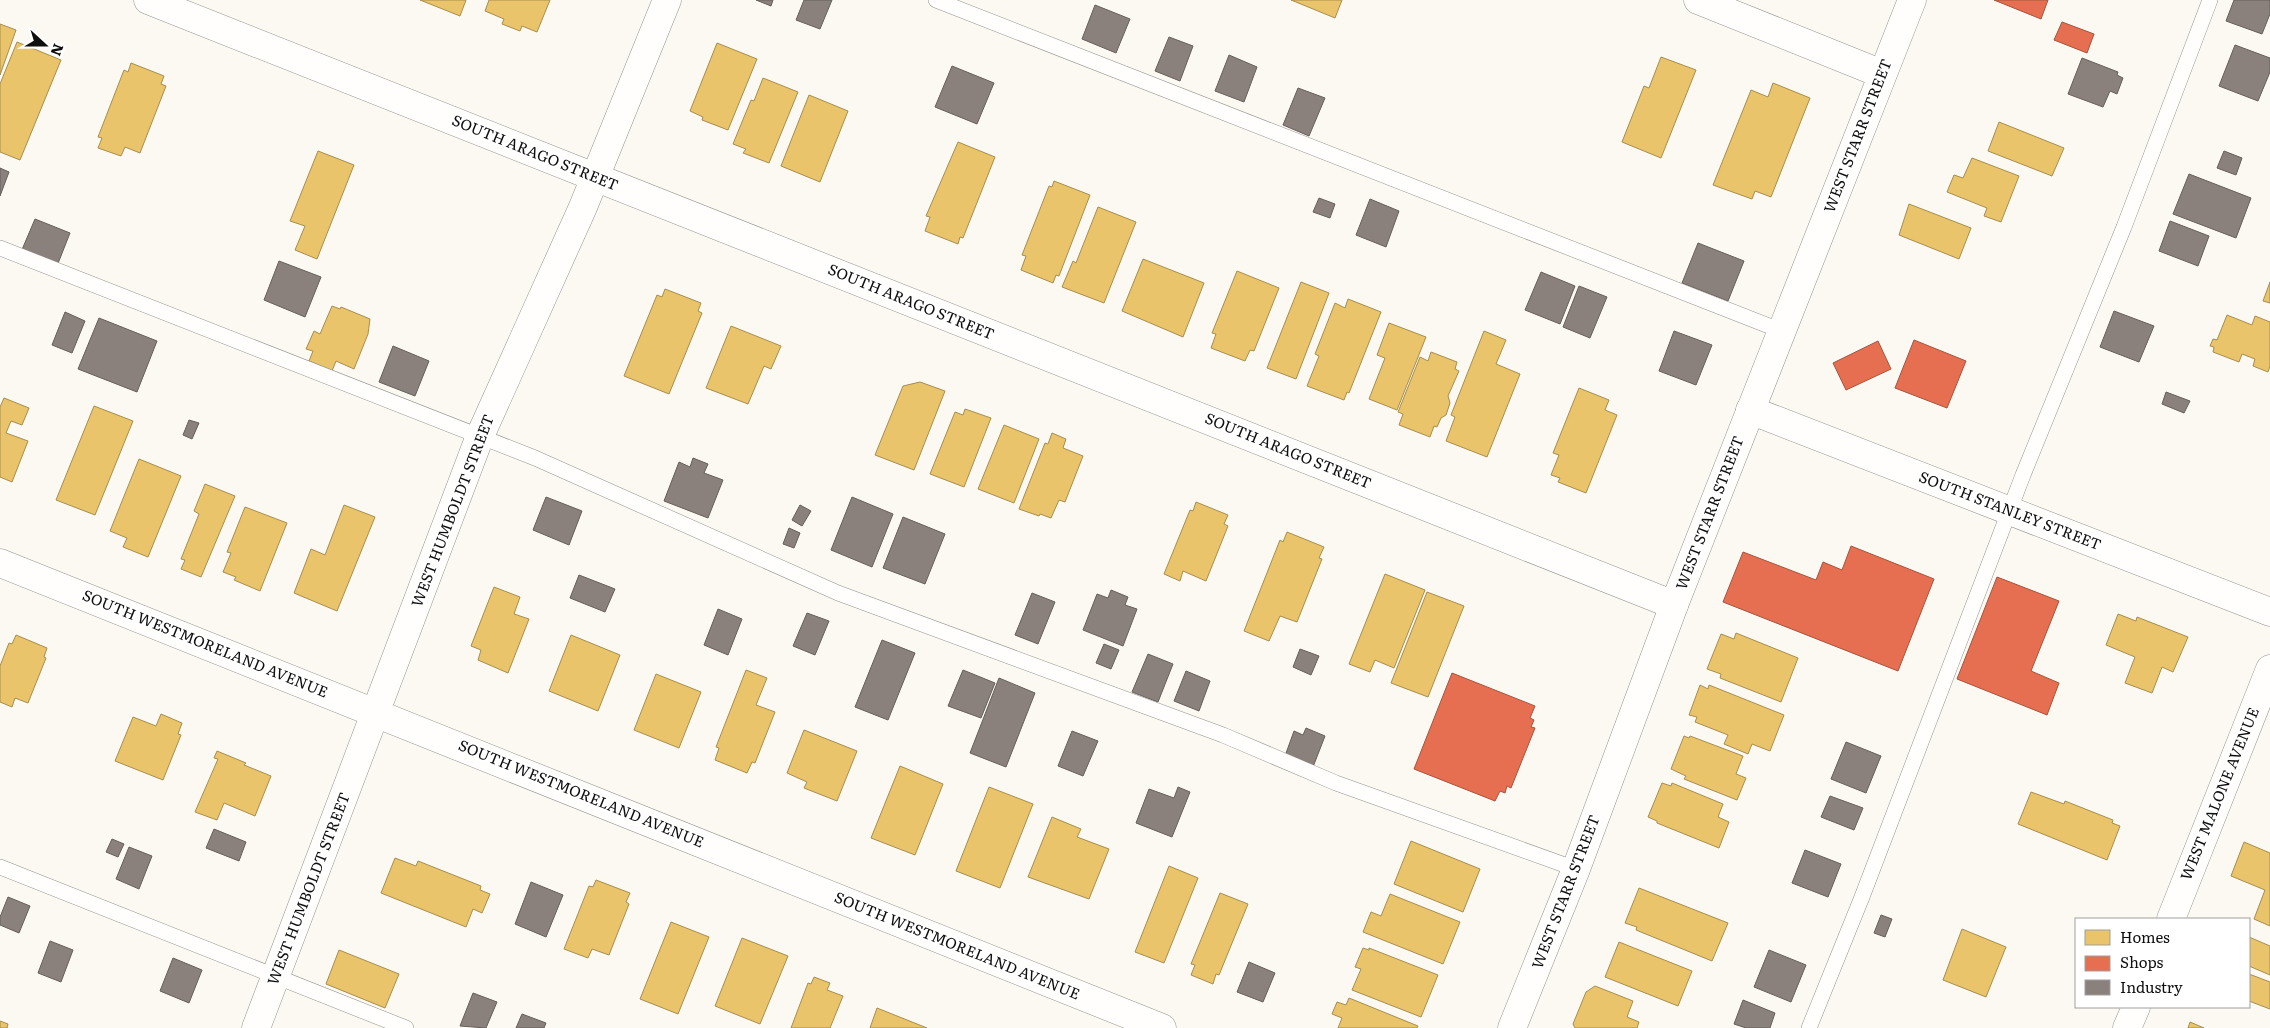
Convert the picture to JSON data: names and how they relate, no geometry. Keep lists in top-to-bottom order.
{
  "streets": {
    "street": [
      "WEST STARR STREET",
      "SOUTH ARAGO STREET",
      "WEST HUMBOLDT STREET",
      "SOUTH STANLEY STREET",
      "SOUTH WESTMORELAND AVENUE",
      "WEST MALONE AVENUE"
    ]
  },
  "crossings": [
    ["WEST STARR STREET", "SOUTH ARAGO STREET"],
    ["WEST STARR STREET", "SOUTH STANLEY STREET"],
    ["SOUTH ARAGO STREET", "WEST HUMBOLDT STREET"],
    ["WEST HUMBOLDT STREET", "SOUTH WESTMORELAND AVENUE"]
  ],
  "legend": ["Homes", "Shops", "Industry"],
  "north": "right"
}
